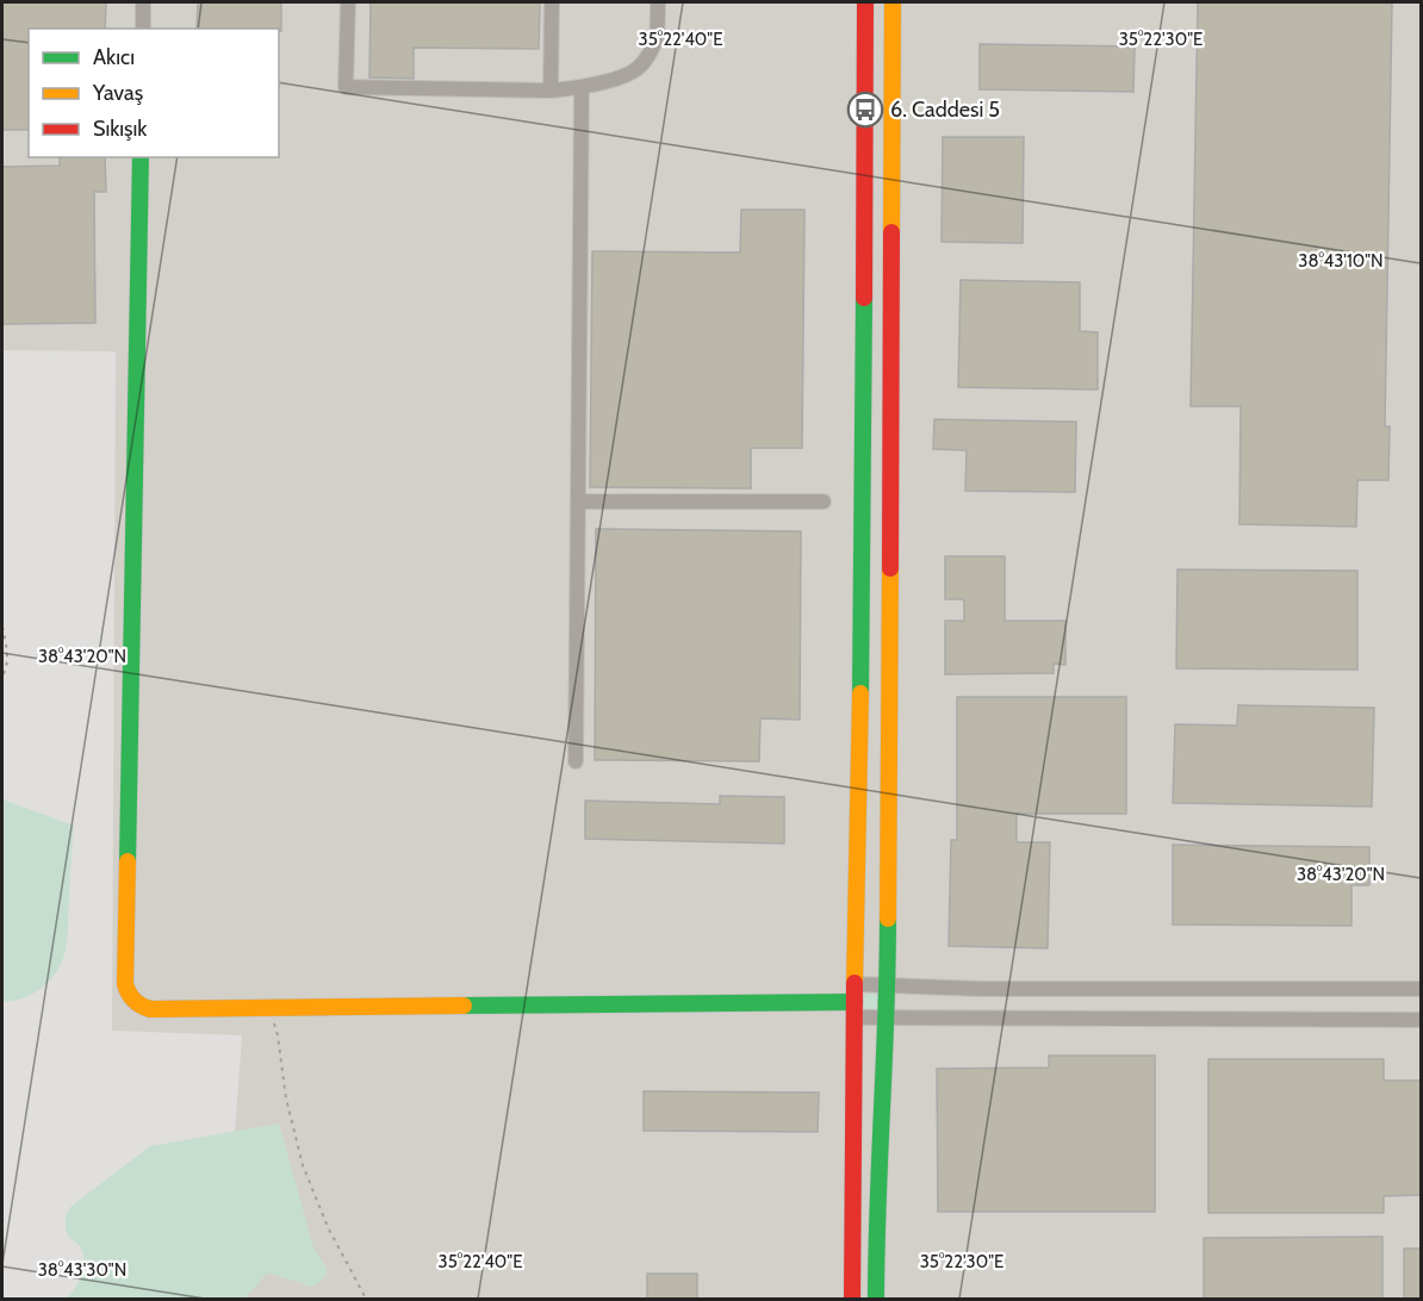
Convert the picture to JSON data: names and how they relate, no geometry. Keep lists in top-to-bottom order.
{
  "places": {
    "bus stop": ["6. Caddesi 5"]
  },
  "legend": ["Akıcı", "Yavaş", "Sıkışık"],
  "coordinates": [
    "35°22'40\"E",
    "35°22'30\"E",
    "38°43'10\"N",
    "38°43'20\"N",
    "38°43'30\"N"
  ]
}
